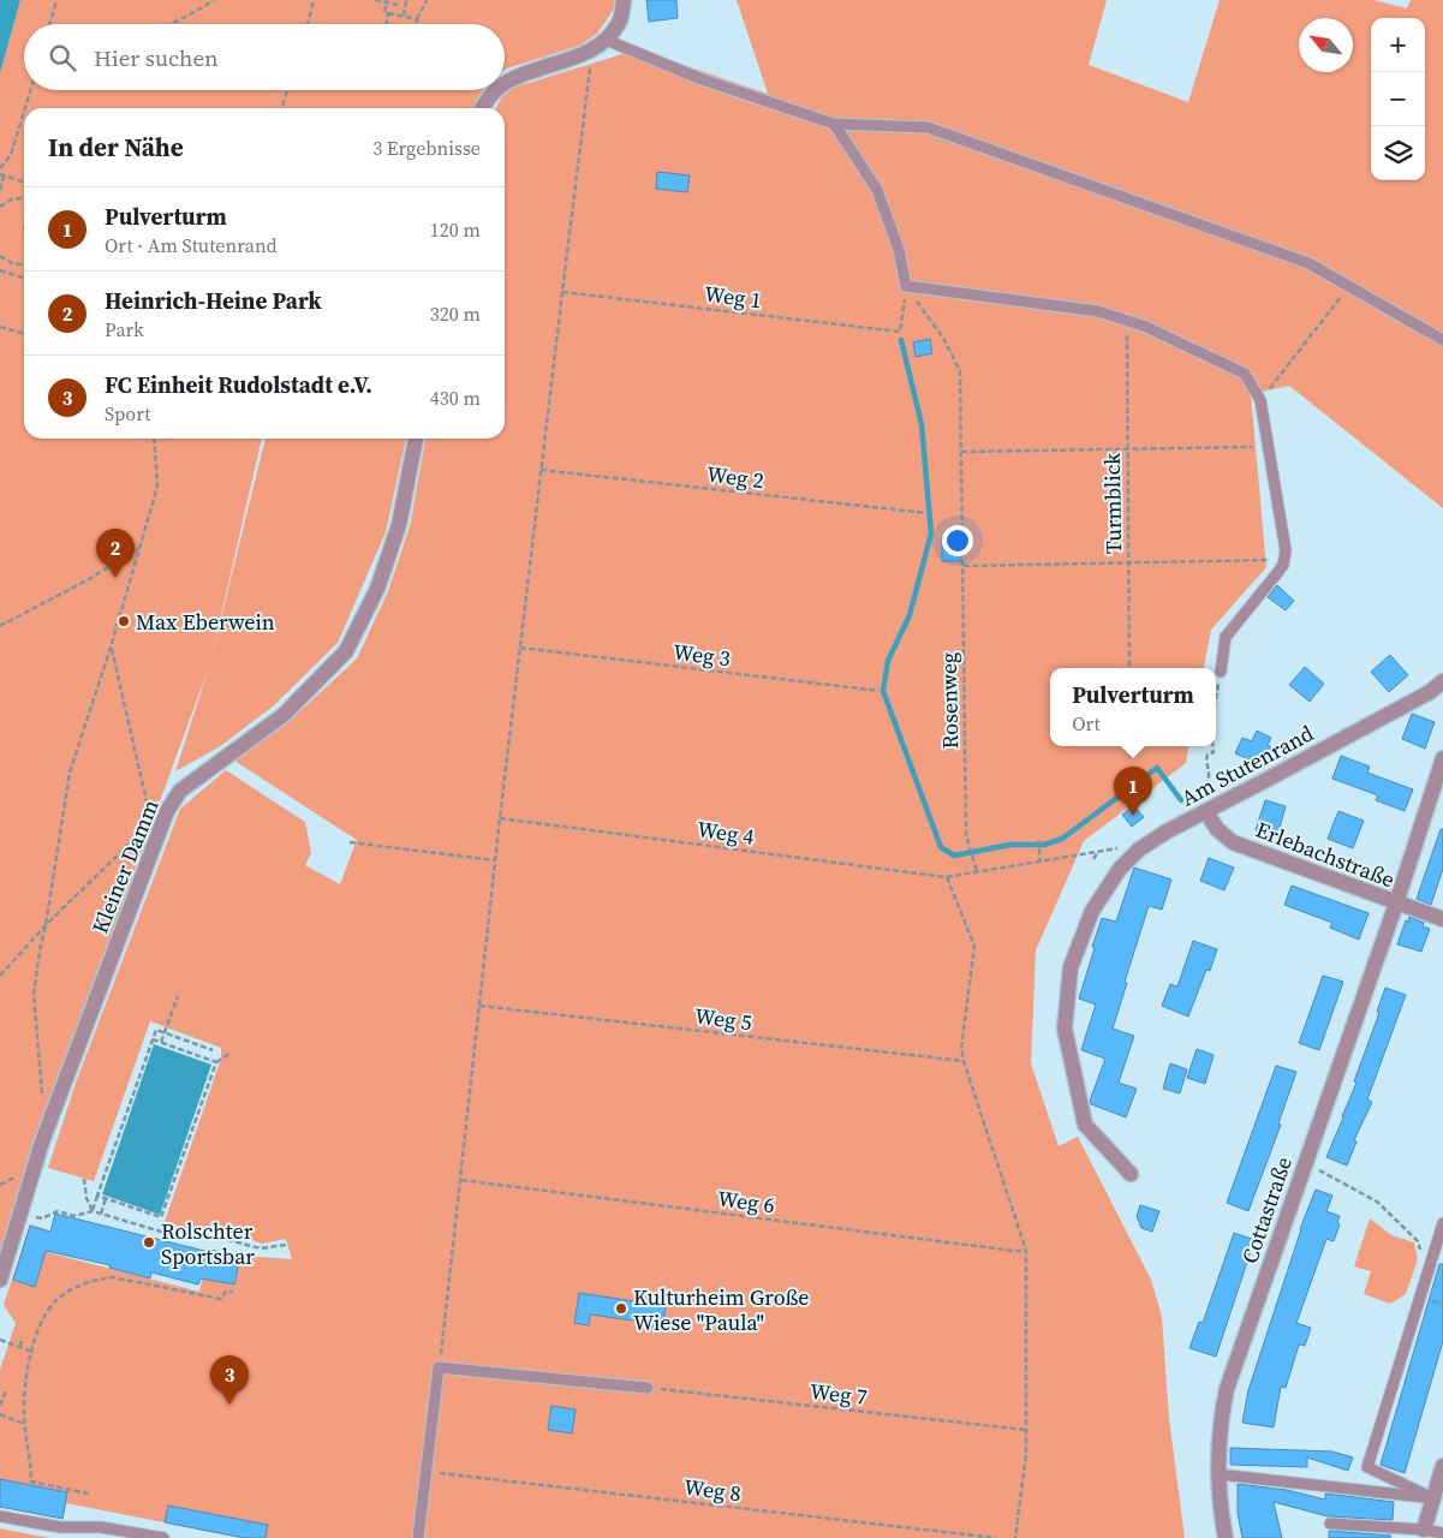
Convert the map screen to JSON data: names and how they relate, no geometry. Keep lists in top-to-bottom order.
{
  "streets": {
    "street": [
      "Am Stutenrand",
      "Erlebachstraße",
      "Kleiner Damm",
      "Cottastraße"
    ],
    "path": [
      "Weg 1",
      "Weg 2",
      "Turmblick",
      "Weg 3",
      "Rosenweg",
      "Weg 4",
      "Weg 5",
      "Weg 6",
      "Weg 7",
      "Weg 8"
    ]
  },
  "crossings": [
    ["Rosenweg", "Weg 4"],
    ["Am Stutenrand", "Erlebachstraße"],
    ["Erlebachstraße", "Cottastraße"]
  ],
  "places": ["Max Eberwein", "Rolschter Sportsbar", "Kulturheim Große Wiese \"Paula\""],
  "north": "top left",
  "page": {
    "map_buttons": ["+", "−"],
    "search": "Hier suchen",
    "heading": ["In der Nähe", "3 Ergebnisse"],
    "list": [
      {
        "mark": "1",
        "name": "Pulverturm",
        "note": "Ort · Am Stutenrand",
        "value": "120 m"
      },
      {
        "mark": "2",
        "name": "Heinrich-Heine Park",
        "note": "Park",
        "value": "320 m"
      },
      {
        "mark": "3",
        "name": "FC Einheit Rudolstadt e.V.",
        "note": "Sport",
        "value": "430 m"
      }
    ],
    "pins": ["2", "1", "3"],
    "popup": ["Pulverturm", "Ort"]
  }
}
